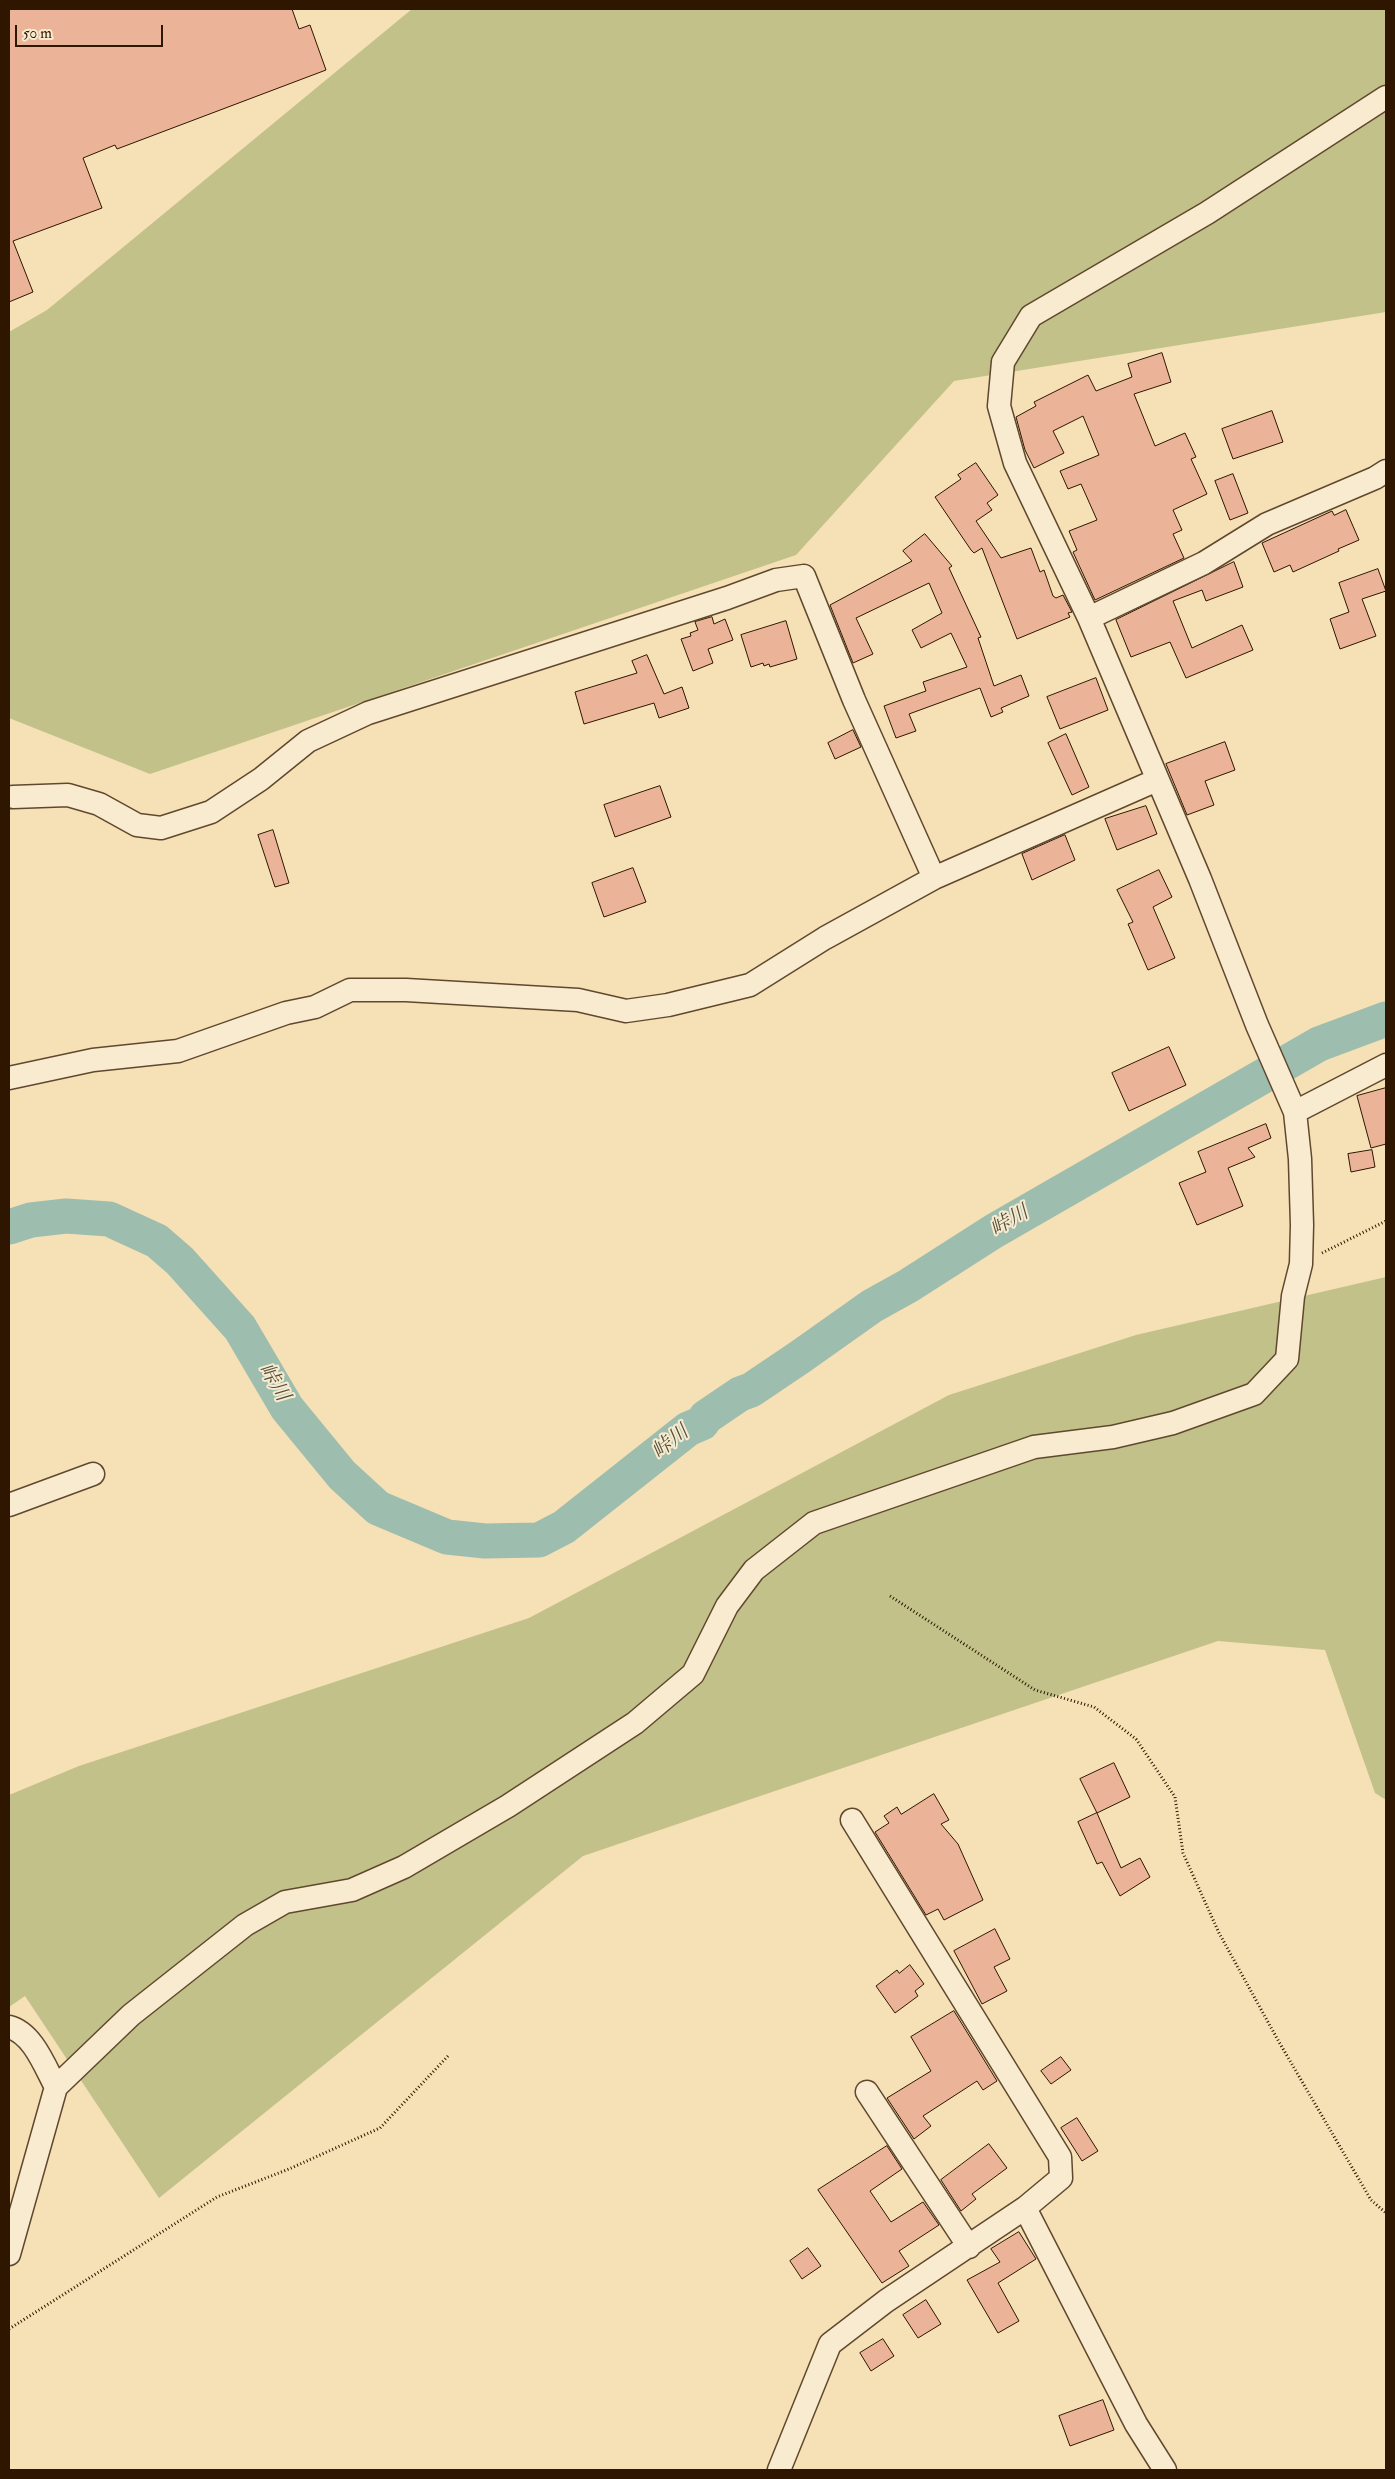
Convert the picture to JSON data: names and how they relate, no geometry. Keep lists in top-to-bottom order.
{
  "water": ["峠川"],
  "scale_bar": "50 m"
}
